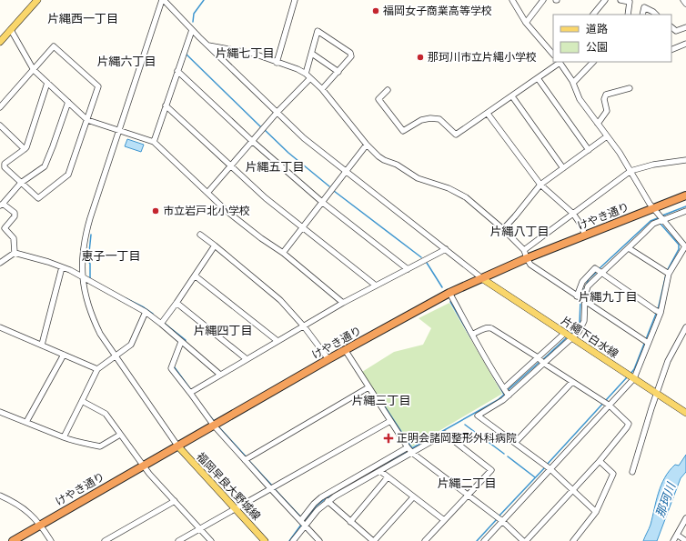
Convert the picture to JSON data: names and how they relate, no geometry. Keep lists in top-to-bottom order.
{
  "streets": {
    "highway": ["けやき通り"],
    "main road": ["片繩下白水線", "福岡早良大野城線"]
  },
  "crossings": [
    ["けやき通り", "片繩下白水線"],
    ["けやき通り", "福岡早良大野城線"]
  ],
  "districts": [
    "片縄西一丁目",
    "片縄七丁目",
    "片縄六丁目",
    "片縄五丁目",
    "片縄八丁目",
    "恵子一丁目",
    "片縄九丁目",
    "片縄四丁目",
    "片縄三丁目",
    "片縄二丁目"
  ],
  "water": ["那珂川"],
  "places": {
    "other": ["福岡女子商業高等学校", "那珂川市立片縄小学校", "市立岩戸北小学校"],
    "health": ["正明会諸岡整形外科病院"]
  },
  "legend": ["道路", "公園"]
}
